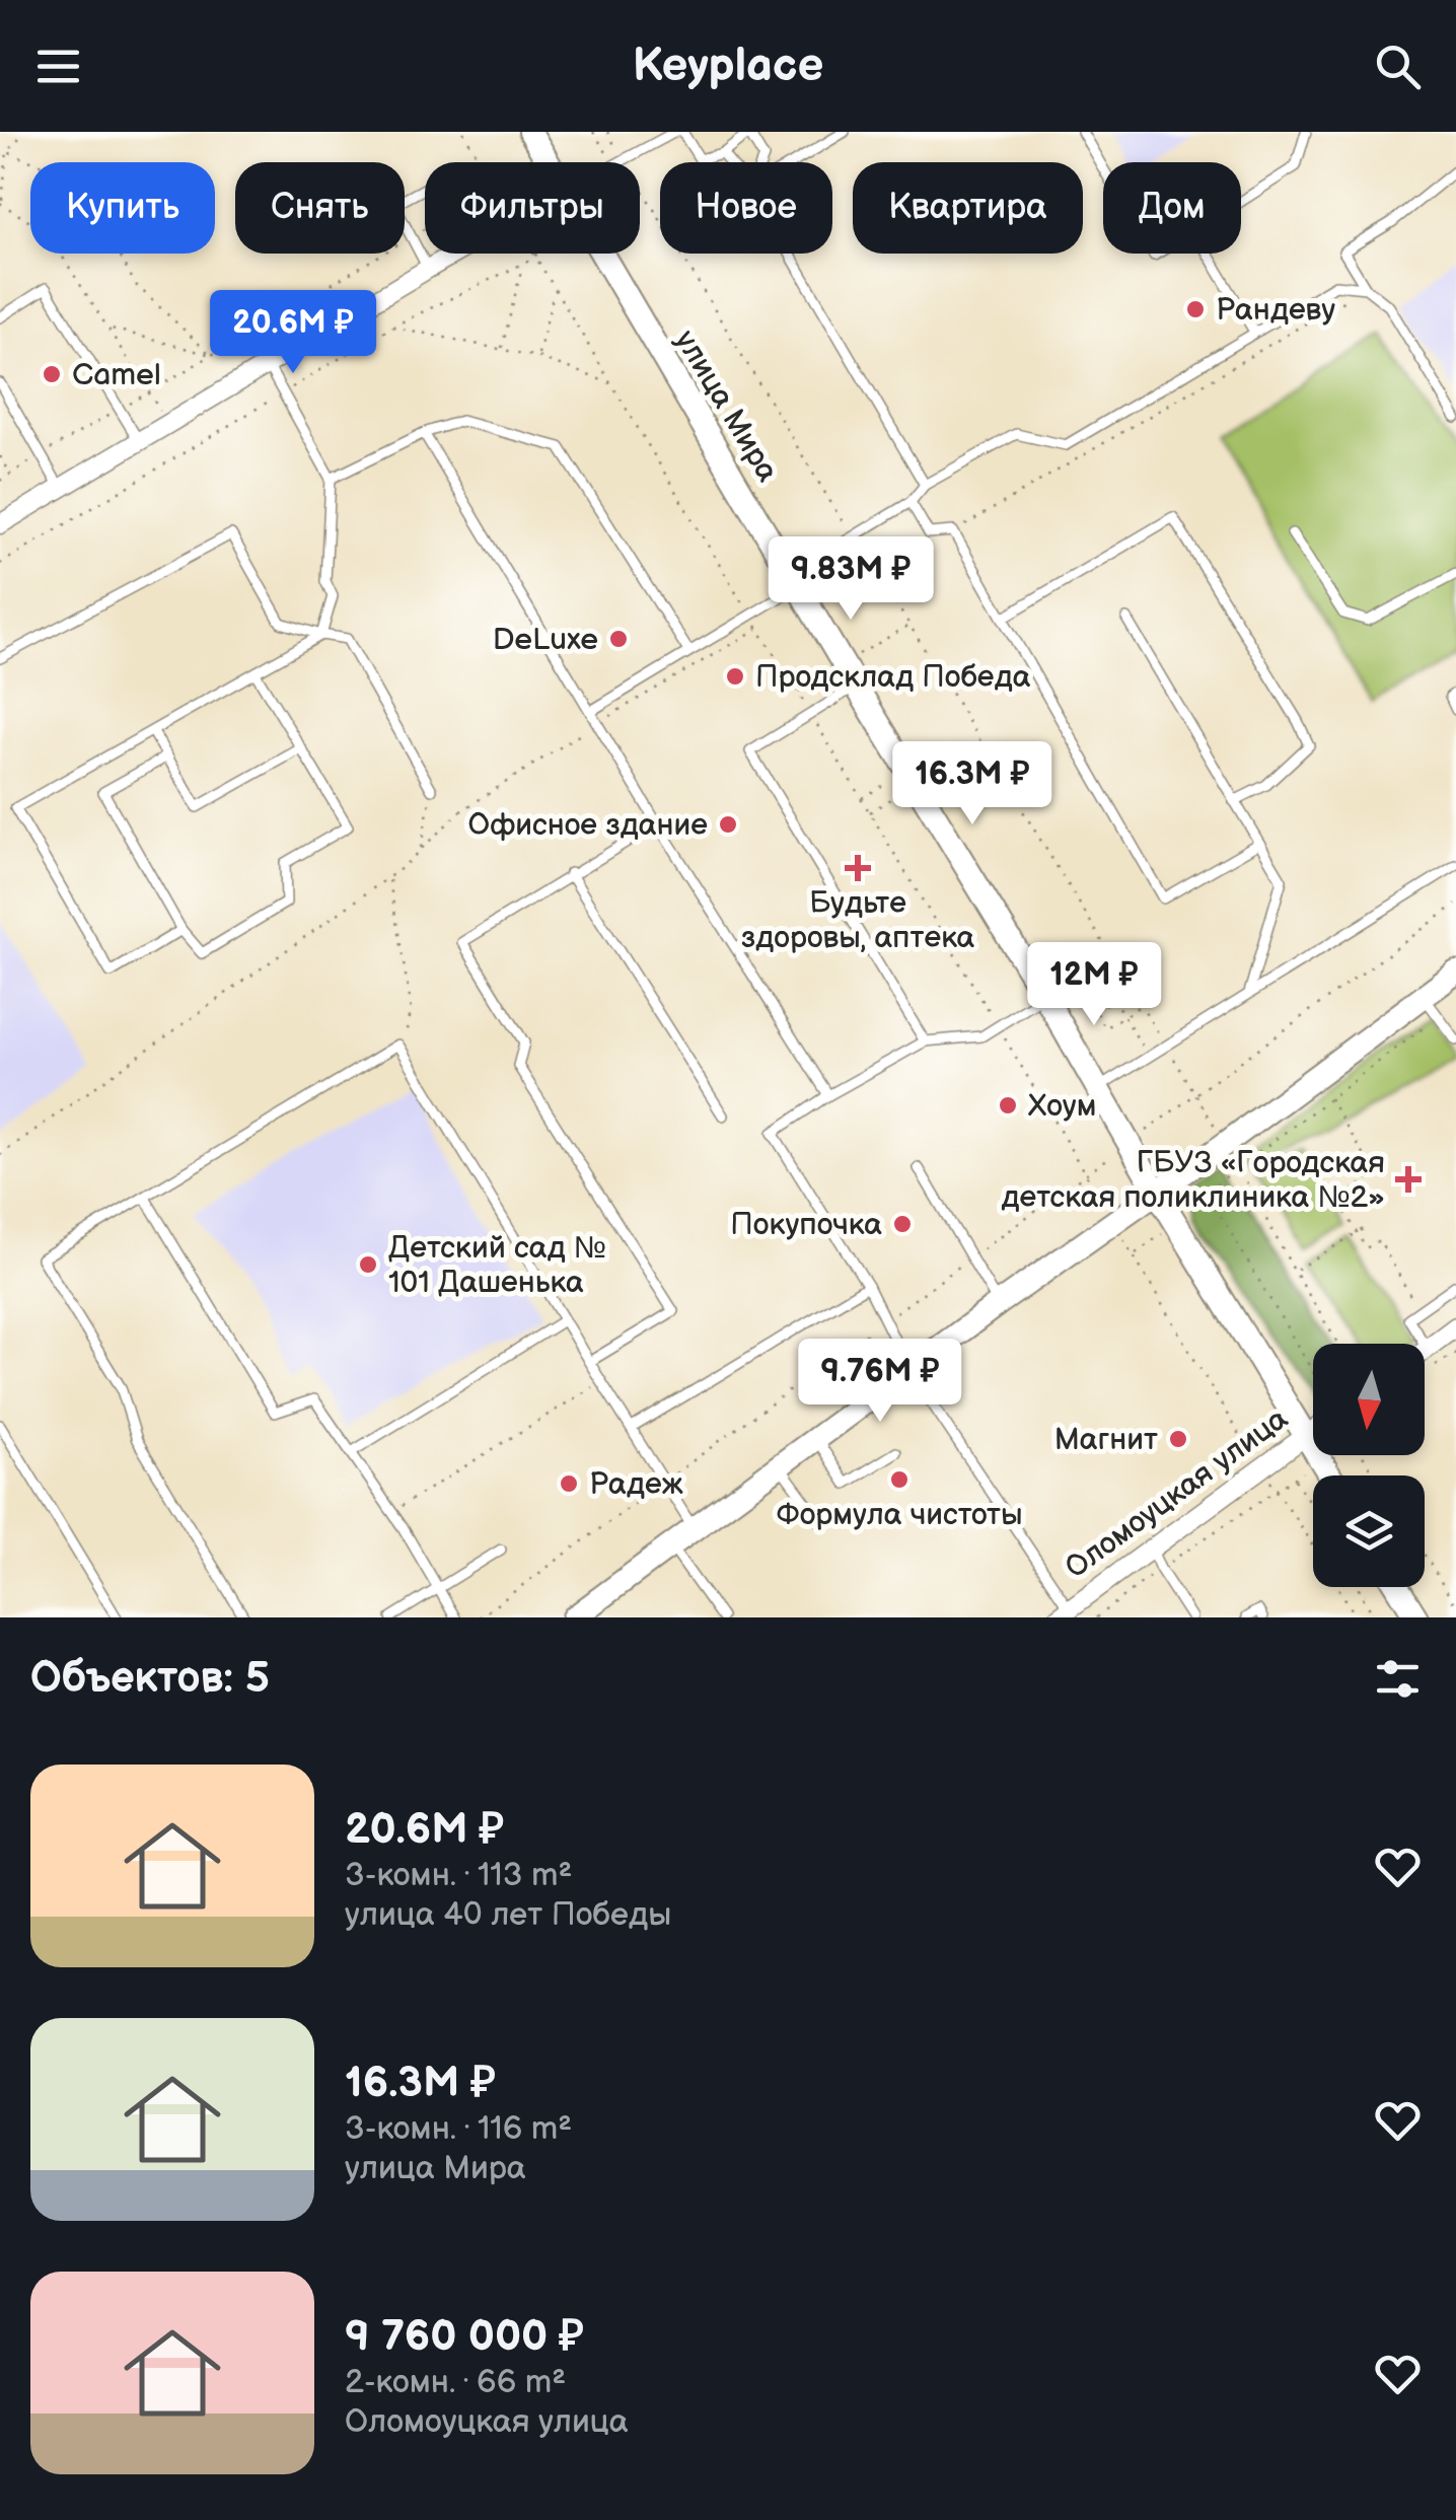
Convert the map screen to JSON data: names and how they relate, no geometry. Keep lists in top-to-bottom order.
{
  "streets": {
    "street": ["улица Мира", "Оломоуцкая улица"]
  },
  "crossings": [
    ["улица Мира", "Оломоуцкая улица"]
  ],
  "places": {
    "other": [
      "Рандеву",
      "Camel",
      "DeLuxe",
      "Продсклад Победа",
      "Офисное здание",
      "Хоум",
      "Покупочка",
      "Детский сад № 101 Дашенька",
      "Магнит",
      "Формула чистоты",
      "Радеж"
    ],
    "health": ["Будьте здоровы, аптека", "ГБУЗ «Городская детская поликлиника №2»"]
  },
  "north": "bottom",
  "page": {
    "header": "Keyplace",
    "chip": [
      "Купить",
      "Снять",
      "Фильтры",
      "Новое",
      "Квартира",
      "Дом"
    ],
    "price": [
      "20.6M ₽",
      "9.83M ₽",
      "16.3M ₽",
      "12M ₽",
      "9.76M ₽"
    ],
    "heading": "Объектов: 5",
    "list": [
      {
        "name": "20.6M ₽",
        "note": "3-комн. · 113 m² · улица 40 лет Победы"
      },
      {
        "name": "16.3M ₽",
        "note": "3-комн. · 116 m² · улица Мира"
      },
      {
        "name": "9 760 000 ₽",
        "note": "2-комн. · 66 m² · Оломоуцкая улица"
      }
    ]
  }
}
